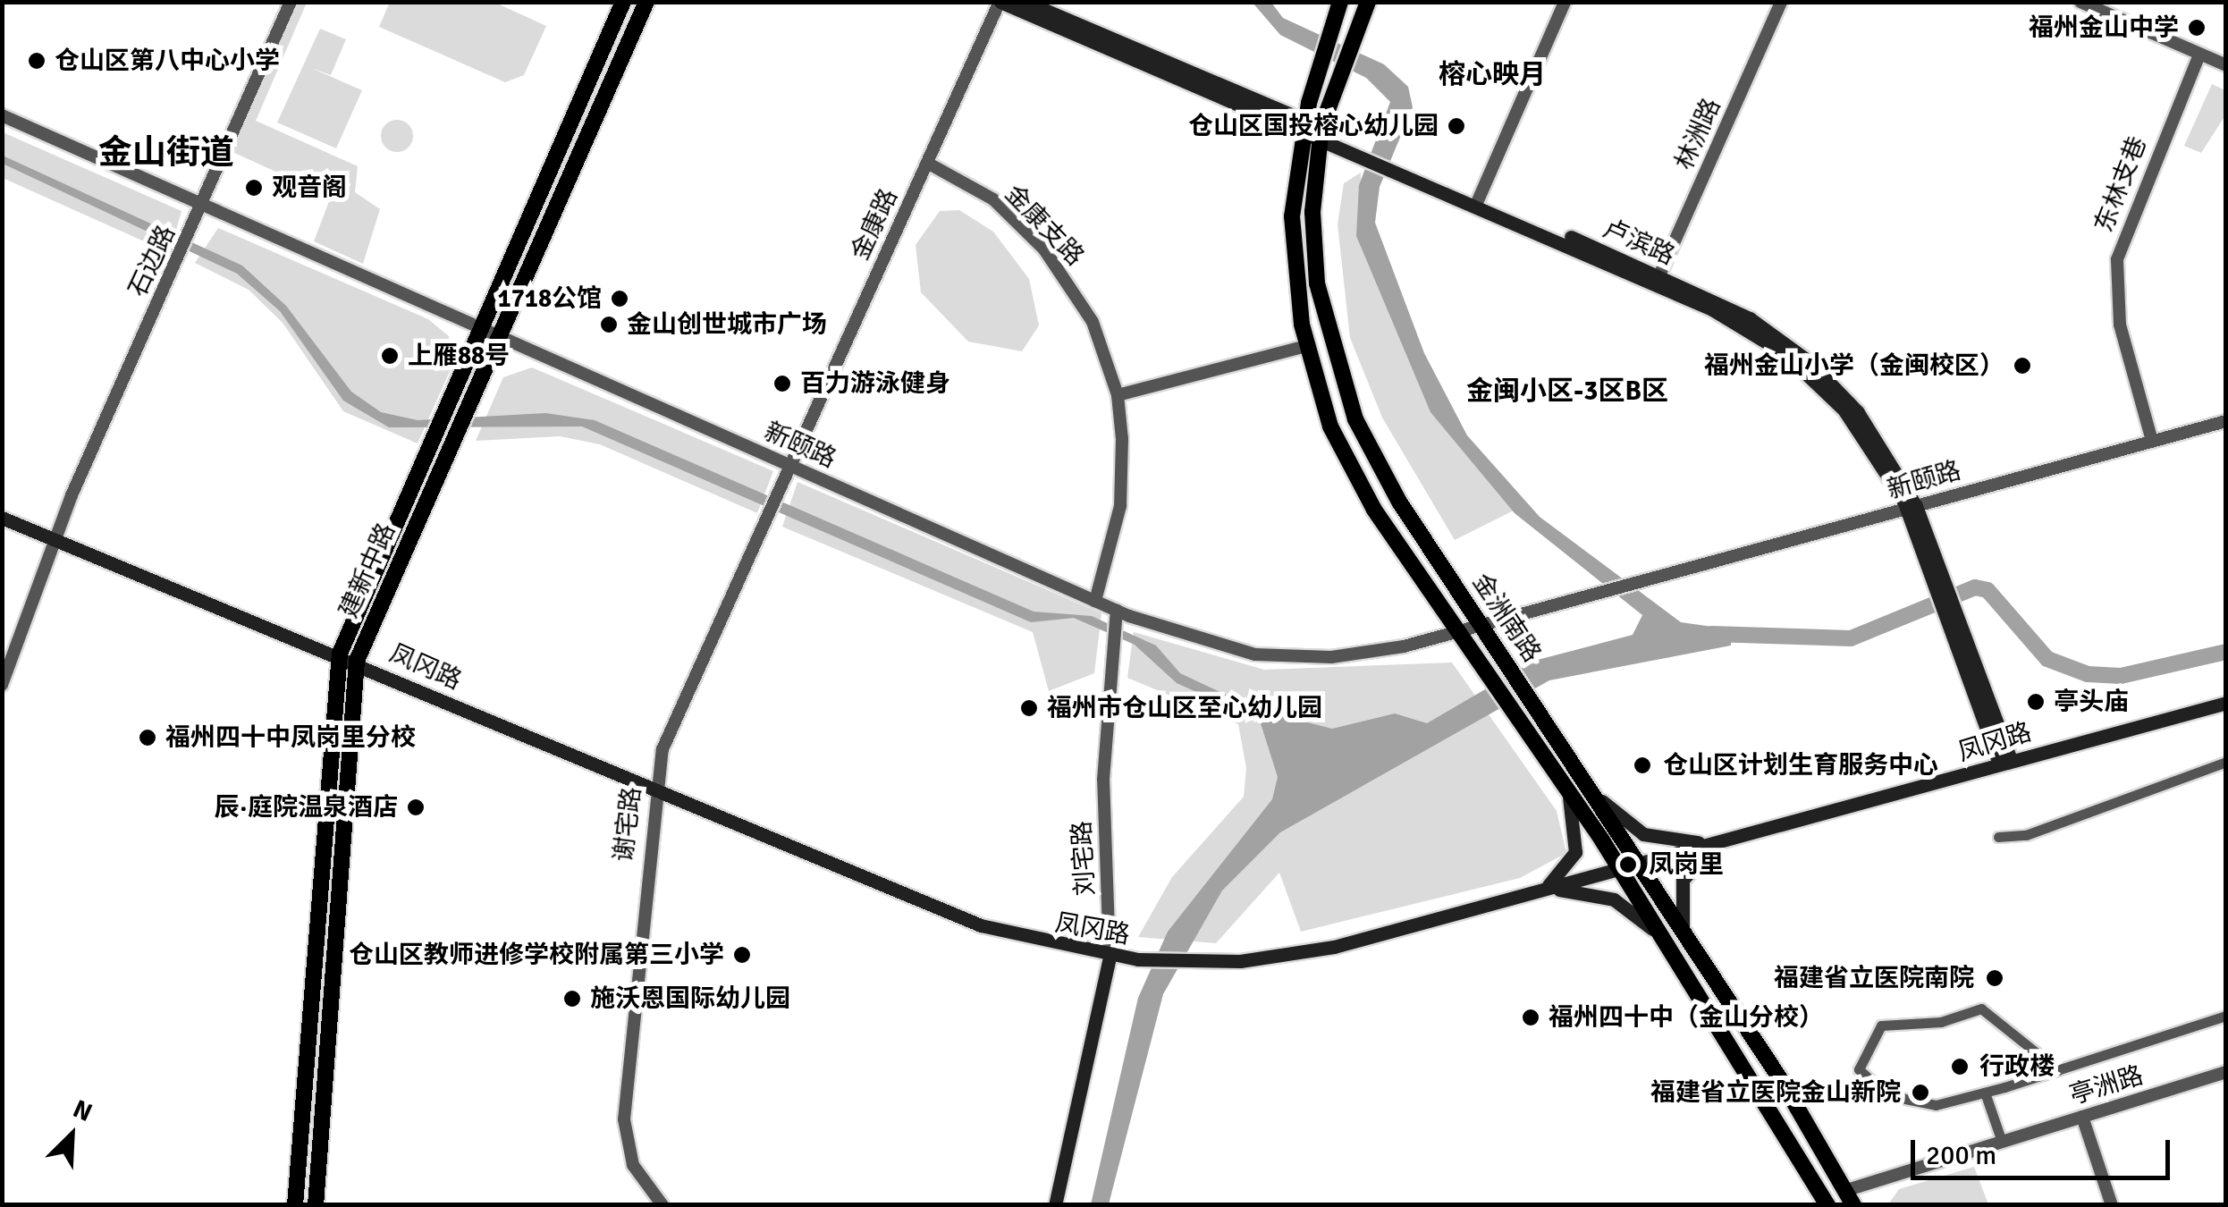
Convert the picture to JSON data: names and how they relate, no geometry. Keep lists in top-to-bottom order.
{
  "streets": {
    "main road": [
      "卢滨路",
      "建新中路",
      "金洲南路",
      "凤冈路",
      "刘宅路"
    ],
    "street": [
      "林洲路",
      "东林支巷",
      "金康路",
      "金康支路",
      "石边路",
      "新颐路",
      "谢宅路",
      "亭洲路"
    ]
  },
  "crossings": [
    ["林洲路", "卢滨路"],
    ["东林支巷", "新颐路"],
    ["金康路", "金康支路"],
    ["金康路", "新颐路"],
    ["金康路", "谢宅路"],
    ["金康支路", "新颐路"],
    ["卢滨路", "新颐路"],
    ["卢滨路", "金洲南路"],
    ["卢滨路", "凤冈路"],
    ["石边路", "新颐路"],
    ["石边路", "凤冈路"],
    ["新颐路", "建新中路"],
    ["新颐路", "金洲南路"],
    ["新颐路", "谢宅路"],
    ["新颐路", "刘宅路"],
    ["建新中路", "凤冈路"],
    ["金洲南路", "凤冈路"],
    ["金洲南路", "亭洲路"],
    ["凤冈路", "谢宅路"],
    ["凤冈路", "刘宅路"]
  ],
  "districts": ["榕心映月", "金山街道", "金闽小区-3区B区"],
  "places": [
    "福州金山中学",
    "仓山区第八中心小学",
    "仓山区国投榕心幼儿园",
    "观音阁",
    "1718公馆",
    "金山创世城市广场",
    "上雁88号",
    "福州金山小学（金闽校区）",
    "百力游泳健身",
    "亭头庙",
    "福州市仓山区至心幼儿园",
    "福州四十中凤岗里分校",
    "仓山区计划生育服务中心",
    "辰·庭院温泉酒店",
    "凤岗里",
    "仓山区教师进修学校附属第三小学",
    "福建省立医院南院",
    "施沃恩国际幼儿园",
    "福州四十中（金山分校）",
    "行政楼",
    "福建省立医院金山新院"
  ],
  "scale_bar": "200 m",
  "north": "top right"
}
